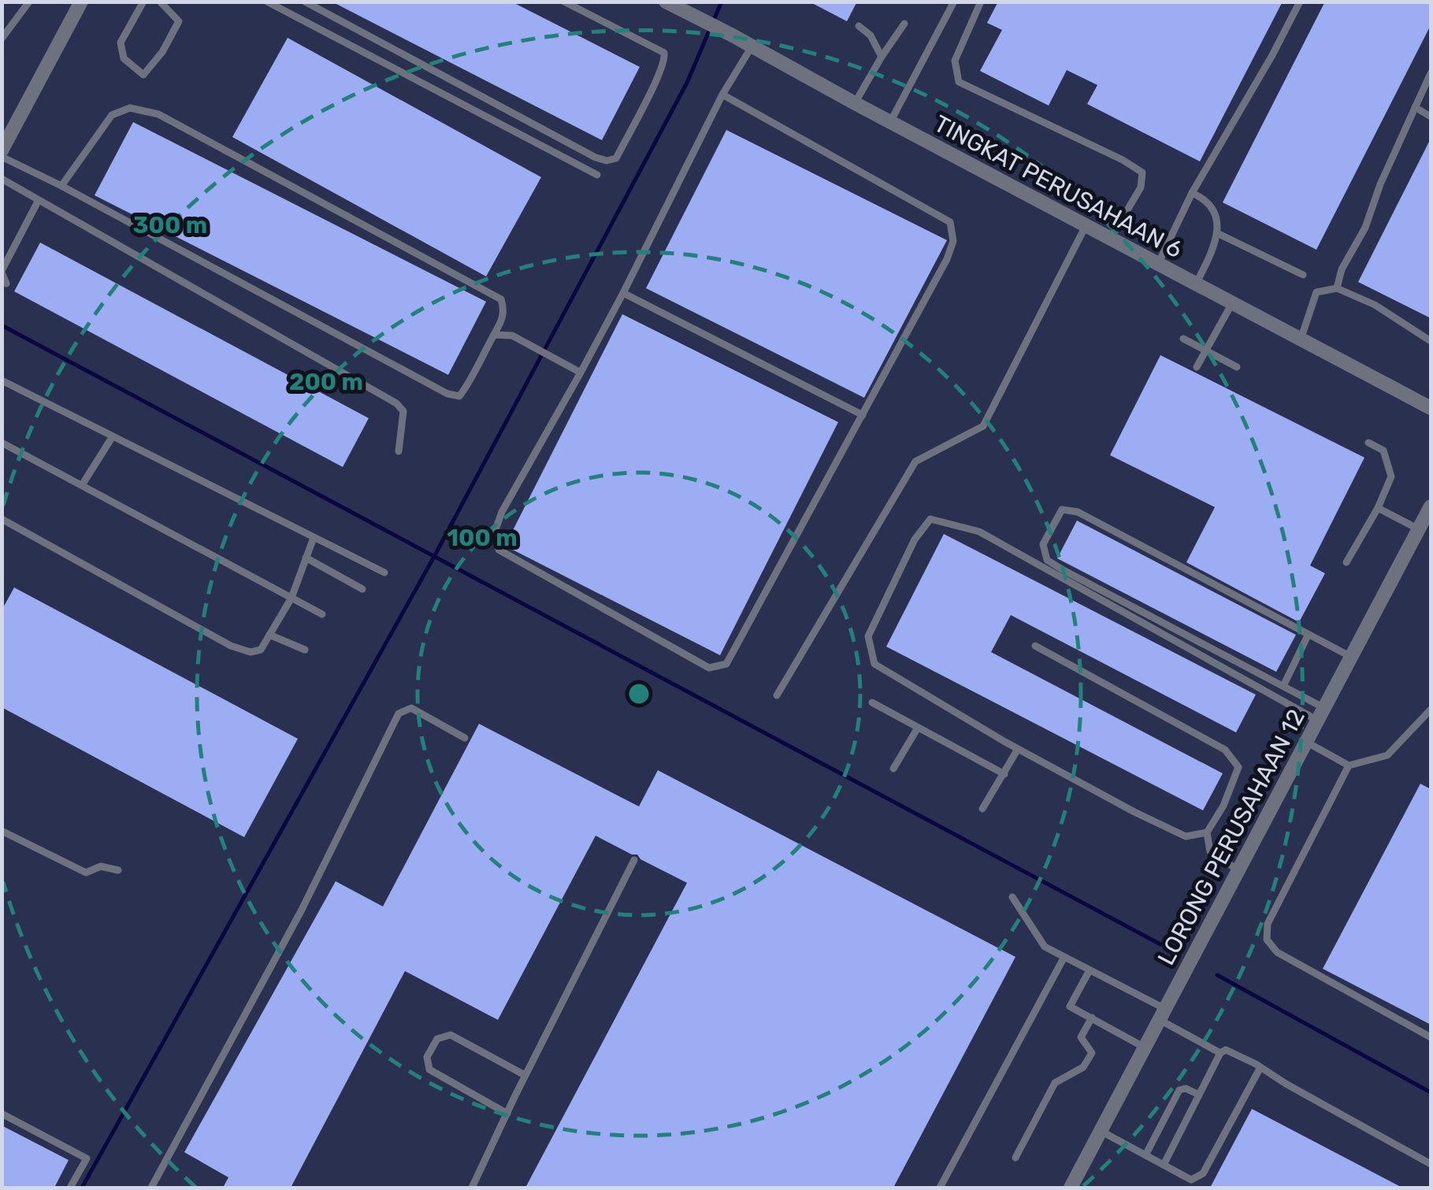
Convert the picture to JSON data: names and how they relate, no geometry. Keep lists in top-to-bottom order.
{
  "streets": {
    "street": ["TINGKAT PERUSAHAAN 6", "LORONG PERUSAHAAN 12"]
  },
  "rings": ["300 m", "200 m", "100 m"]
}
